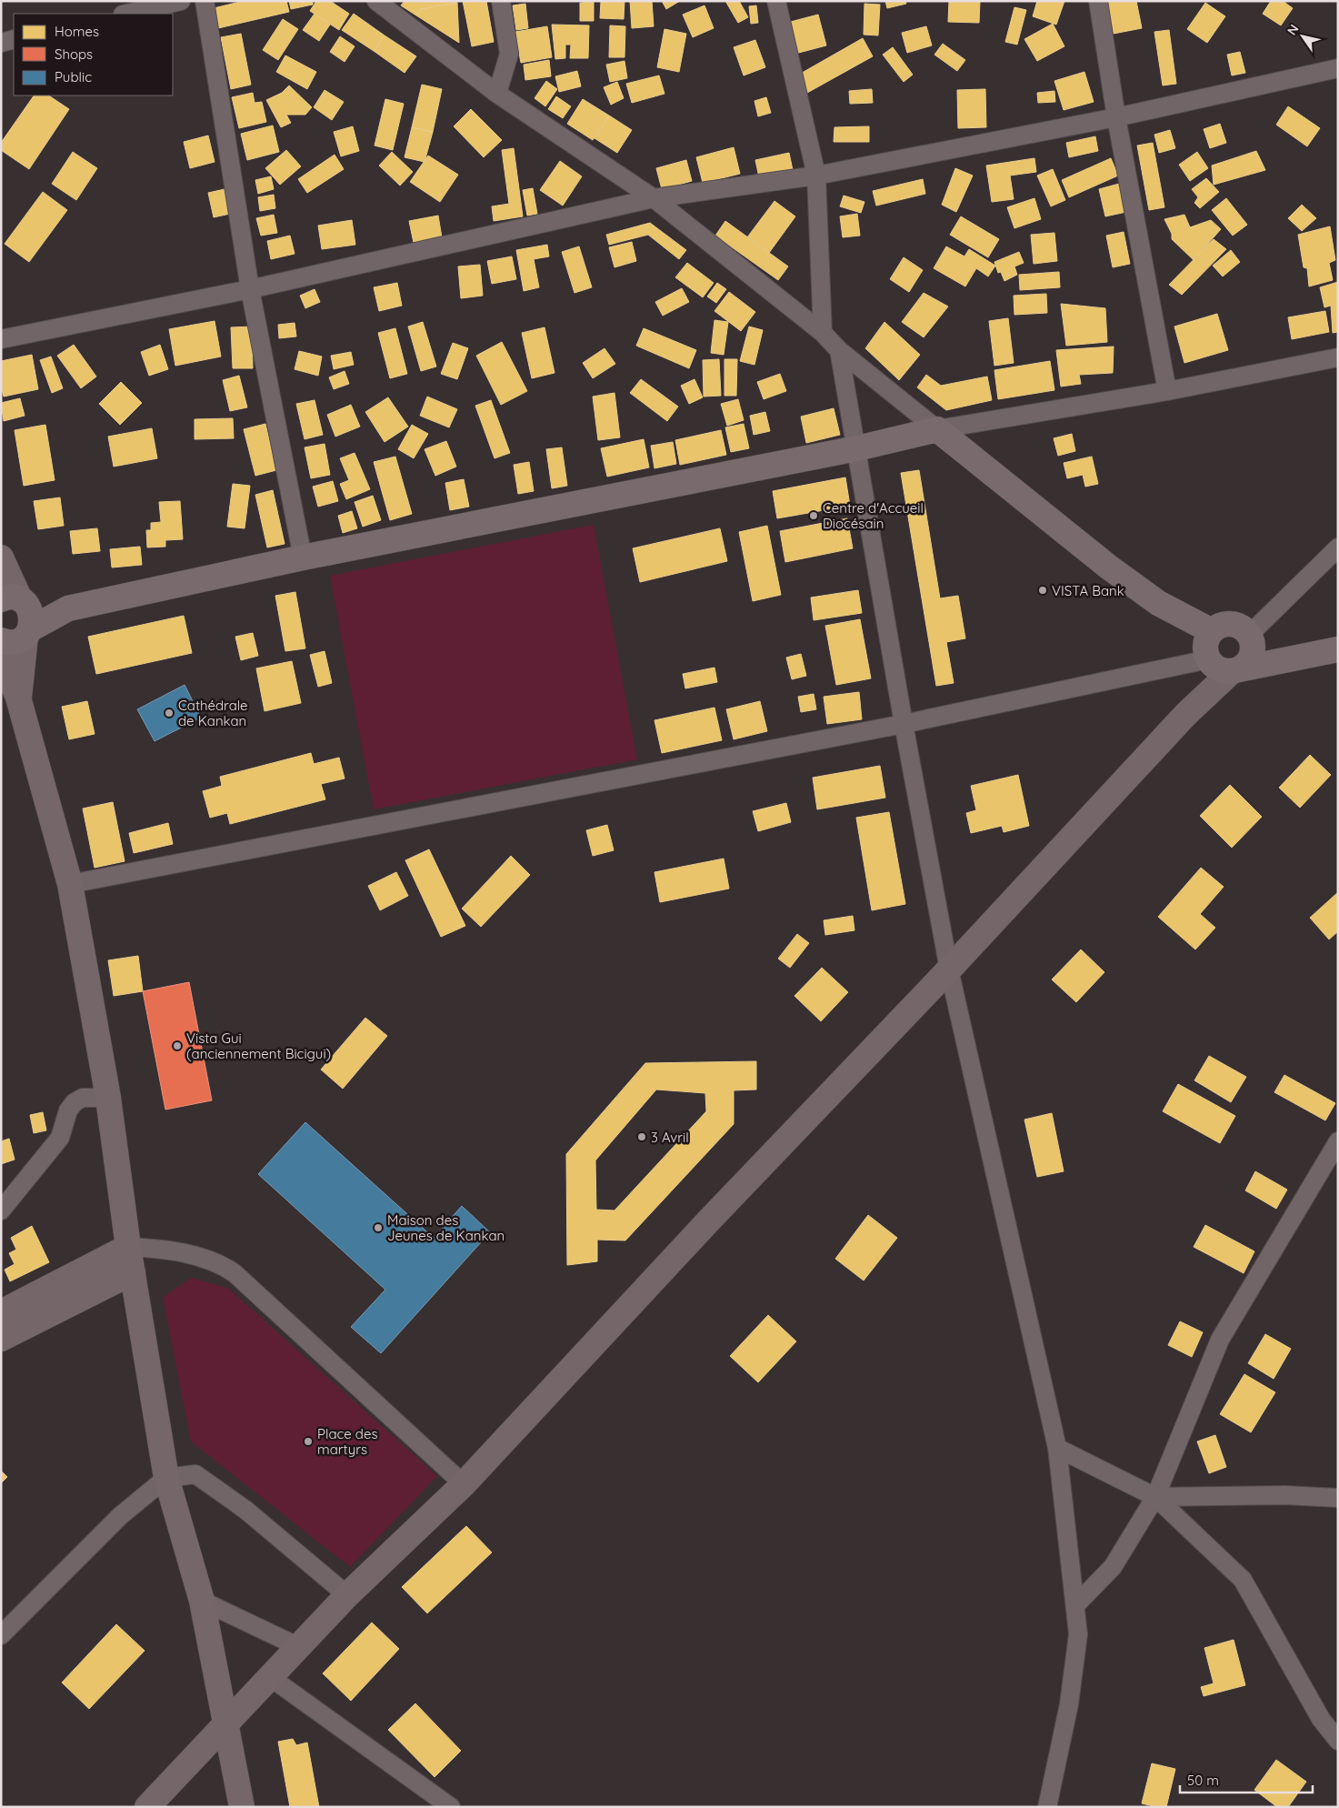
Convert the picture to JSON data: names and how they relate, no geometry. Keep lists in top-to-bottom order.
{
  "places": [
    "Centre d'Accueil Diocésain",
    "VISTA Bank",
    "Cathédrale de Kankan",
    "Vista Gui (anciennement Bicigui)",
    "3 Avril",
    "Maison des Jeunes de Kankan",
    "Place des martyrs"
  ],
  "legend": ["Homes", "Shops", "Public"],
  "scale_bar": "50 m",
  "north": "top left"
}
